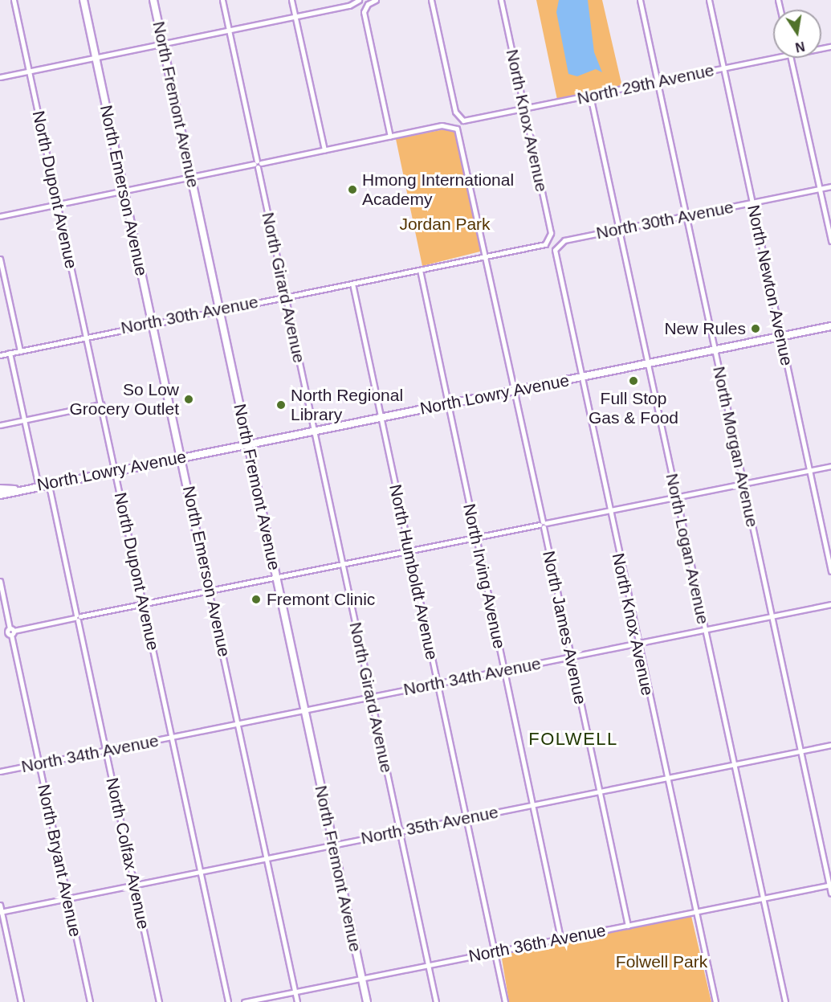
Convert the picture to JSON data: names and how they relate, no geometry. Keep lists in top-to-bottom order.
{
  "streets": {
    "street": [
      "North 29th Avenue",
      "North Fremont Avenue",
      "North Knox Avenue",
      "North Dupont Avenue",
      "North Emerson Avenue",
      "North 30th Avenue",
      "North Newton Avenue",
      "North Girard Avenue",
      "North Lowry Avenue",
      "North Morgan Avenue",
      "North Logan Avenue",
      "North Humboldt Avenue",
      "North Irving Avenue",
      "North James Avenue",
      "North 34th Avenue",
      "North 35th Avenue",
      "North Colfax Avenue",
      "North Bryant Avenue",
      "North 36th Avenue"
    ]
  },
  "crossings": [
    ["North 29th Avenue", "North Knox Avenue"],
    ["North 29th Avenue", "North Newton Avenue"],
    ["North 29th Avenue", "North Morgan Avenue"],
    ["North 29th Avenue", "North Logan Avenue"],
    ["North Fremont Avenue", "North 30th Avenue"],
    ["North Fremont Avenue", "North Lowry Avenue"],
    ["North Fremont Avenue", "North 34th Avenue"],
    ["North Fremont Avenue", "North 35th Avenue"],
    ["North Fremont Avenue", "North 36th Avenue"],
    ["North Knox Avenue", "North 30th Avenue"],
    ["North Knox Avenue", "North Lowry Avenue"],
    ["North Knox Avenue", "North 34th Avenue"],
    ["North Knox Avenue", "North 35th Avenue"],
    ["North Knox Avenue", "North 36th Avenue"],
    ["North Dupont Avenue", "North 30th Avenue"],
    ["North Dupont Avenue", "North Lowry Avenue"],
    ["North Dupont Avenue", "North 34th Avenue"],
    ["North Dupont Avenue", "North 35th Avenue"],
    ["North Emerson Avenue", "North 30th Avenue"],
    ["North Emerson Avenue", "North Lowry Avenue"],
    ["North Emerson Avenue", "North 34th Avenue"],
    ["North Emerson Avenue", "North 35th Avenue"],
    ["North Emerson Avenue", "North 36th Avenue"],
    ["North 30th Avenue", "North Newton Avenue"],
    ["North 30th Avenue", "North Girard Avenue"],
    ["North 30th Avenue", "North Morgan Avenue"],
    ["North 30th Avenue", "North Logan Avenue"],
    ["North 30th Avenue", "North Humboldt Avenue"],
    ["North 30th Avenue", "North Irving Avenue"],
    ["North 30th Avenue", "North James Avenue"],
    ["North Newton Avenue", "North Lowry Avenue"],
    ["North Girard Avenue", "North Lowry Avenue"],
    ["North Girard Avenue", "North 34th Avenue"],
    ["North Girard Avenue", "North 35th Avenue"],
    ["North Girard Avenue", "North 36th Avenue"],
    ["North Lowry Avenue", "North Morgan Avenue"],
    ["North Lowry Avenue", "North Logan Avenue"],
    ["North Lowry Avenue", "North Humboldt Avenue"],
    ["North Lowry Avenue", "North Irving Avenue"],
    ["North Lowry Avenue", "North James Avenue"],
    ["North Lowry Avenue", "North Colfax Avenue"],
    ["North Morgan Avenue", "North 34th Avenue"],
    ["North Morgan Avenue", "North 35th Avenue"],
    ["North Morgan Avenue", "North 36th Avenue"],
    ["North Logan Avenue", "North 34th Avenue"],
    ["North Logan Avenue", "North 35th Avenue"],
    ["North Logan Avenue", "North 36th Avenue"],
    ["North Humboldt Avenue", "North 34th Avenue"],
    ["North Humboldt Avenue", "North 35th Avenue"],
    ["North Humboldt Avenue", "North 36th Avenue"],
    ["North Irving Avenue", "North 34th Avenue"],
    ["North Irving Avenue", "North 35th Avenue"],
    ["North Irving Avenue", "North 36th Avenue"],
    ["North James Avenue", "North 34th Avenue"],
    ["North James Avenue", "North 35th Avenue"],
    ["North James Avenue", "North 36th Avenue"],
    ["North 34th Avenue", "North Colfax Avenue"],
    ["North 34th Avenue", "North Bryant Avenue"],
    ["North 35th Avenue", "North Colfax Avenue"],
    ["North 35th Avenue", "North Bryant Avenue"]
  ],
  "districts": ["FOLWELL"],
  "parks": ["Jordan Park", "Folwell Park"],
  "places": [
    "Hmong International Academy",
    "New Rules",
    "Full Stop Gas & Food",
    "So Low Grocery Outlet",
    "North Regional Library",
    "Fremont Clinic"
  ],
  "north": "bottom"
}
